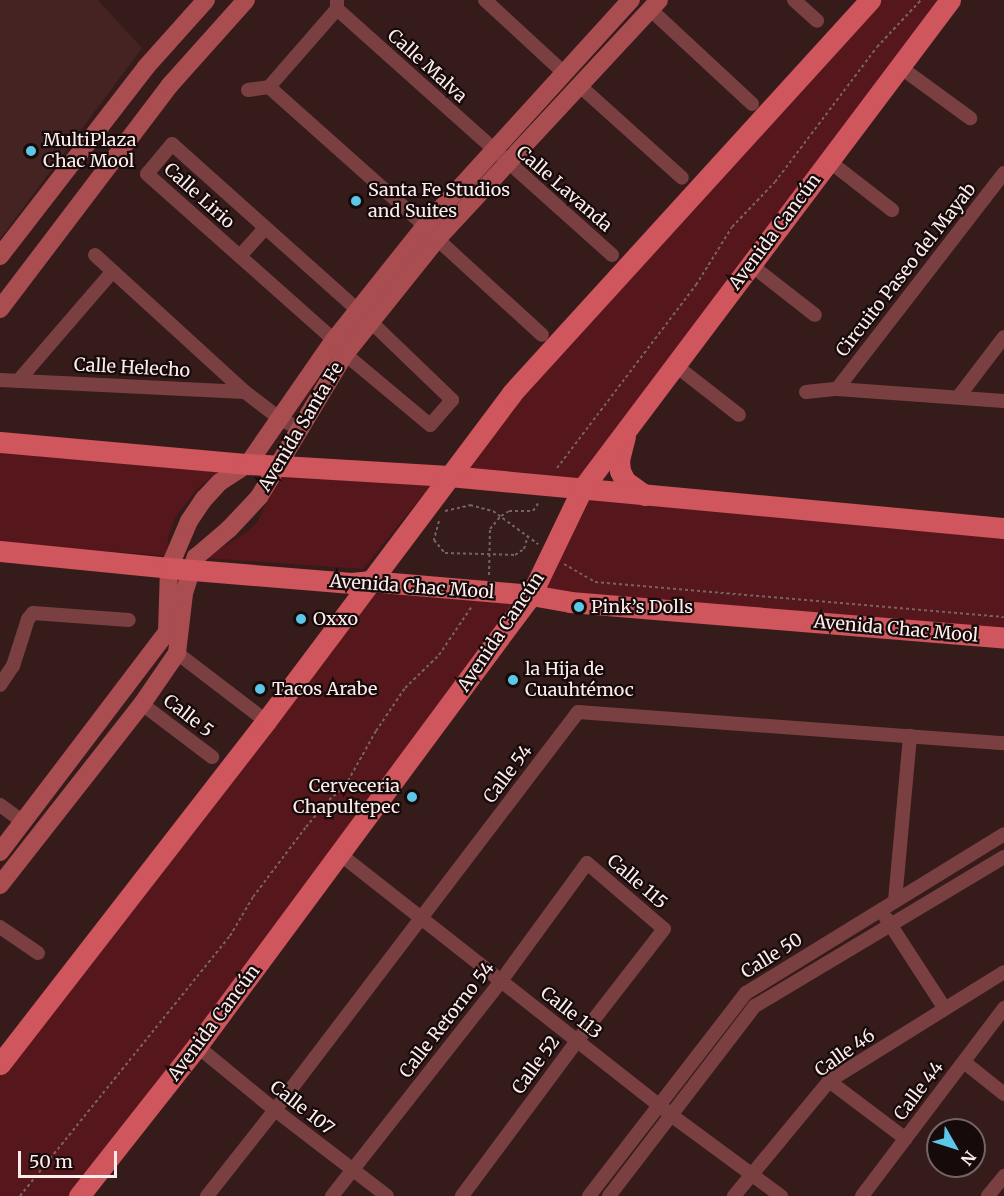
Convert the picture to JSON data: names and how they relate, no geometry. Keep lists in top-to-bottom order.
{
  "streets": {
    "main road": ["Avenida Cancún", "Avenida Chac Mool"],
    "street": [
      "Calle Malva",
      "Calle Lavanda",
      "Calle Lirio",
      "Circuito Paseo del Mayab",
      "Calle Helecho",
      "Avenida Santa Fe",
      "Calle 5",
      "Calle 54",
      "Calle 115",
      "Calle 50",
      "Calle 113",
      "Calle Retorno 54",
      "Calle 46",
      "Calle 52",
      "Calle 44",
      "Calle 107"
    ]
  },
  "crossings": [
    ["Calle Malva", "Calle Lavanda"],
    ["Calle Malva", "Avenida Santa Fe"],
    ["Calle Lavanda", "Avenida Santa Fe"],
    ["Calle Lirio", "Avenida Santa Fe"],
    ["Avenida Cancún", "Avenida Chac Mool"],
    ["Avenida Cancún", "Calle 113"],
    ["Avenida Cancún", "Calle 107"],
    ["Calle Helecho", "Avenida Santa Fe"],
    ["Avenida Santa Fe", "Avenida Chac Mool"],
    ["Avenida Santa Fe", "Calle 5"],
    ["Calle 54", "Calle 113"],
    ["Calle 54", "Calle 107"],
    ["Calle 115", "Calle Retorno 54"],
    ["Calle 115", "Calle 52"],
    ["Calle 50", "Calle 113"],
    ["Calle 113", "Calle Retorno 54"],
    ["Calle 113", "Calle 46"],
    ["Calle 113", "Calle 52"],
    ["Calle Retorno 54", "Calle 107"]
  ],
  "places": [
    "MultiPlaza Chac Mool",
    "Santa Fe Studios and Suites",
    "Pink’s Dolls",
    "Oxxo",
    "la Hija de Cuauhtémoc",
    "Tacos Arabe",
    "Cerveceria Chapultepec"
  ],
  "scale_bar": "50 m",
  "north": "bottom right"
}
